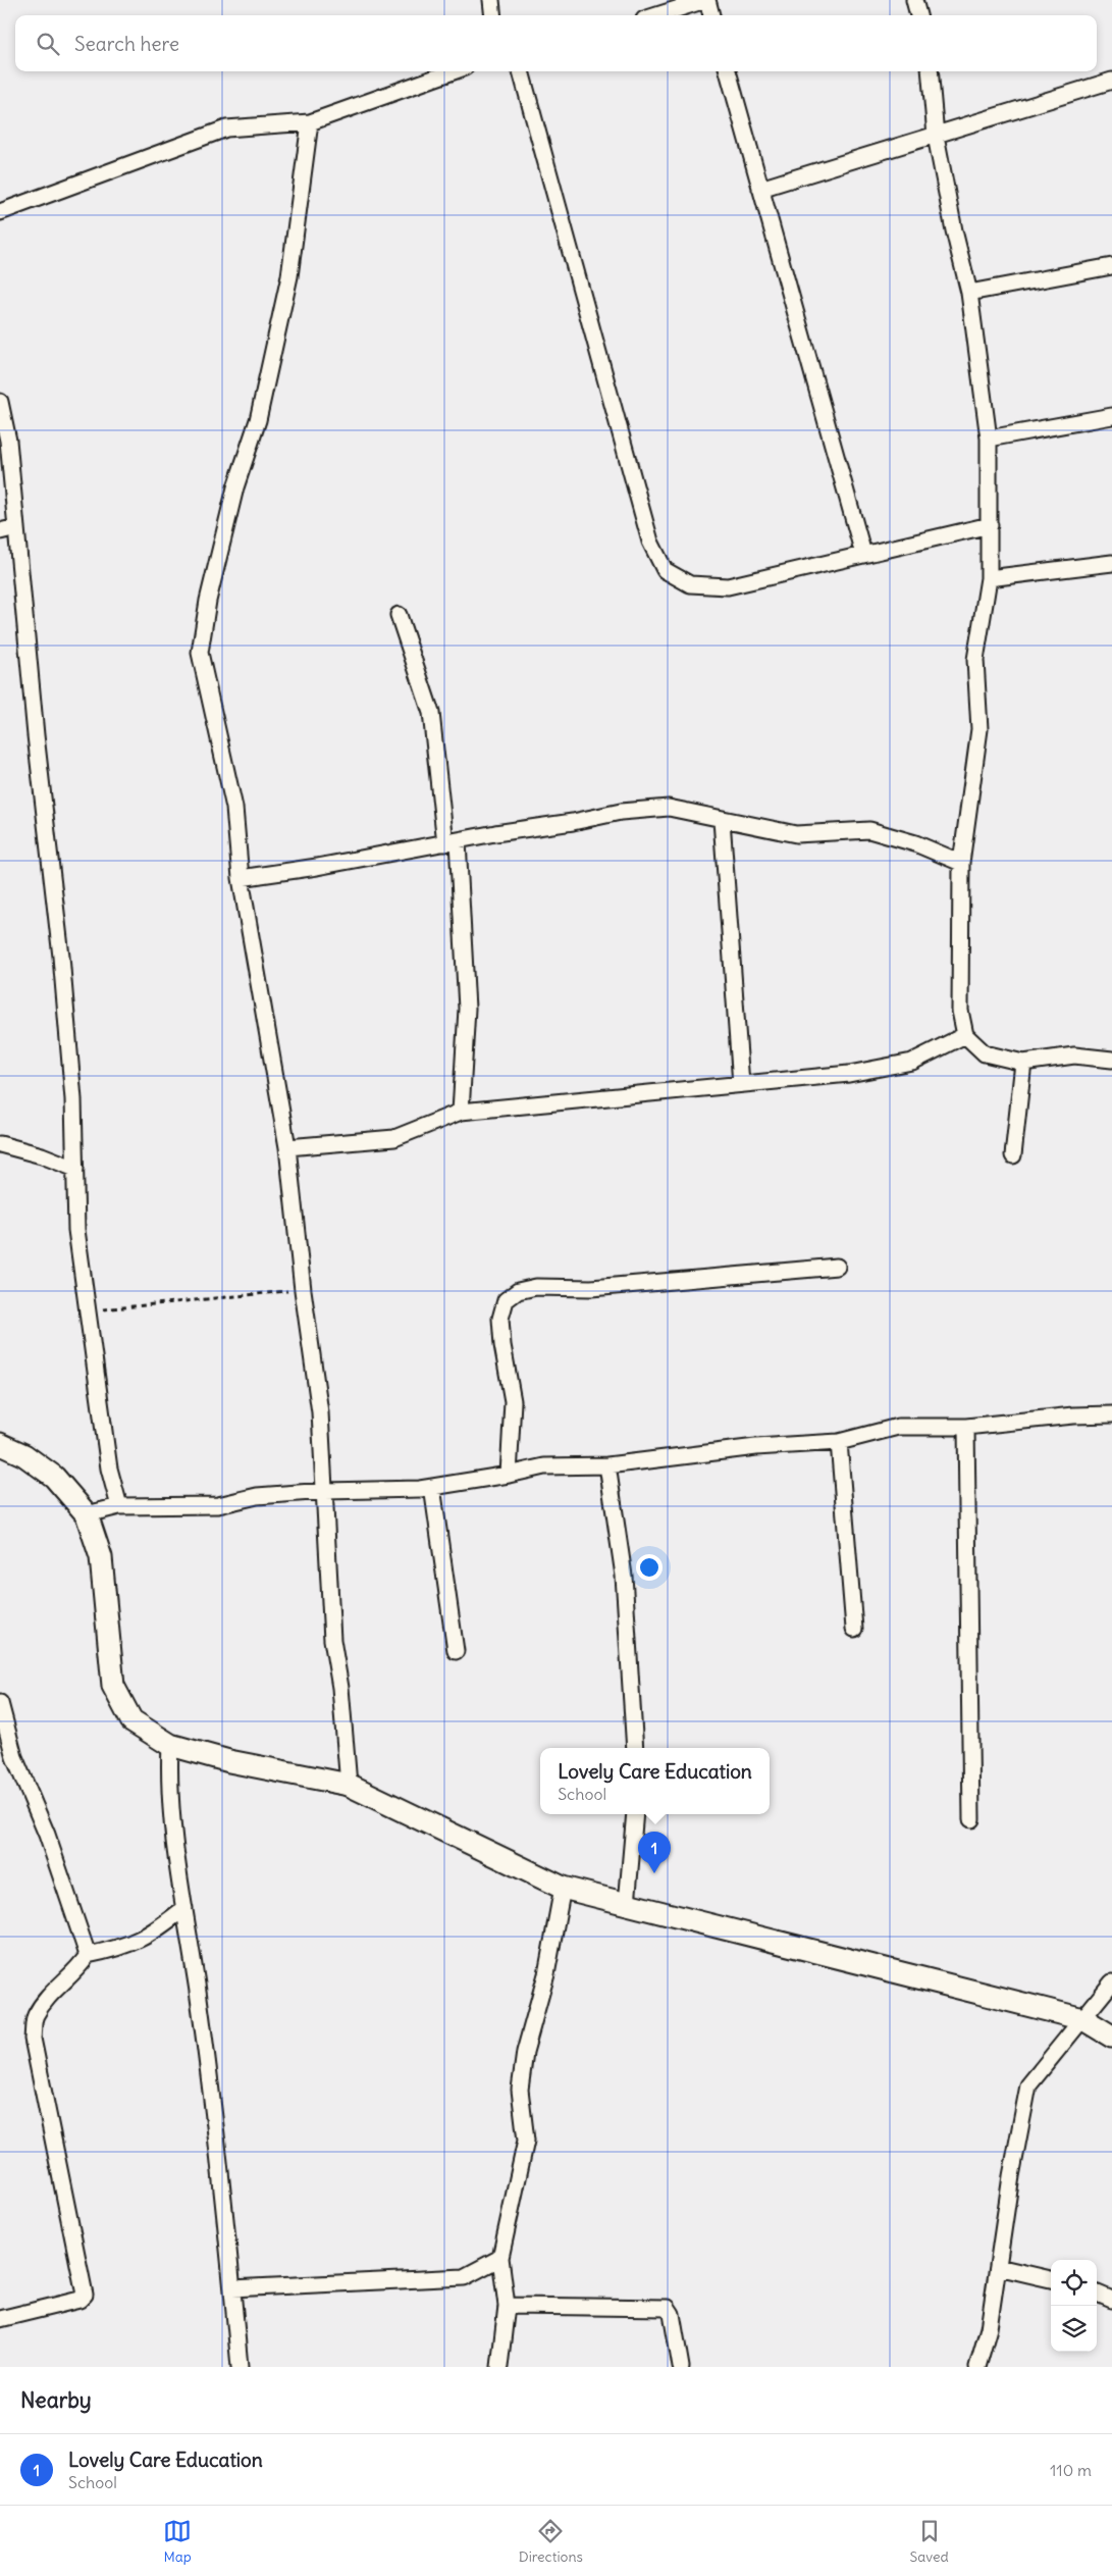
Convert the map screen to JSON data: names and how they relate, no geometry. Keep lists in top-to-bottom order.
{
  "page": {
    "search": "Search here",
    "popup": ["Lovely Care Education", "School"],
    "pins": "1",
    "heading": "Nearby",
    "list": [
      {
        "mark": "1",
        "name": "Lovely Care Education",
        "note": "School",
        "value": "110 m"
      }
    ],
    "nav": ["Map", "Directions", "Saved"]
  }
}
